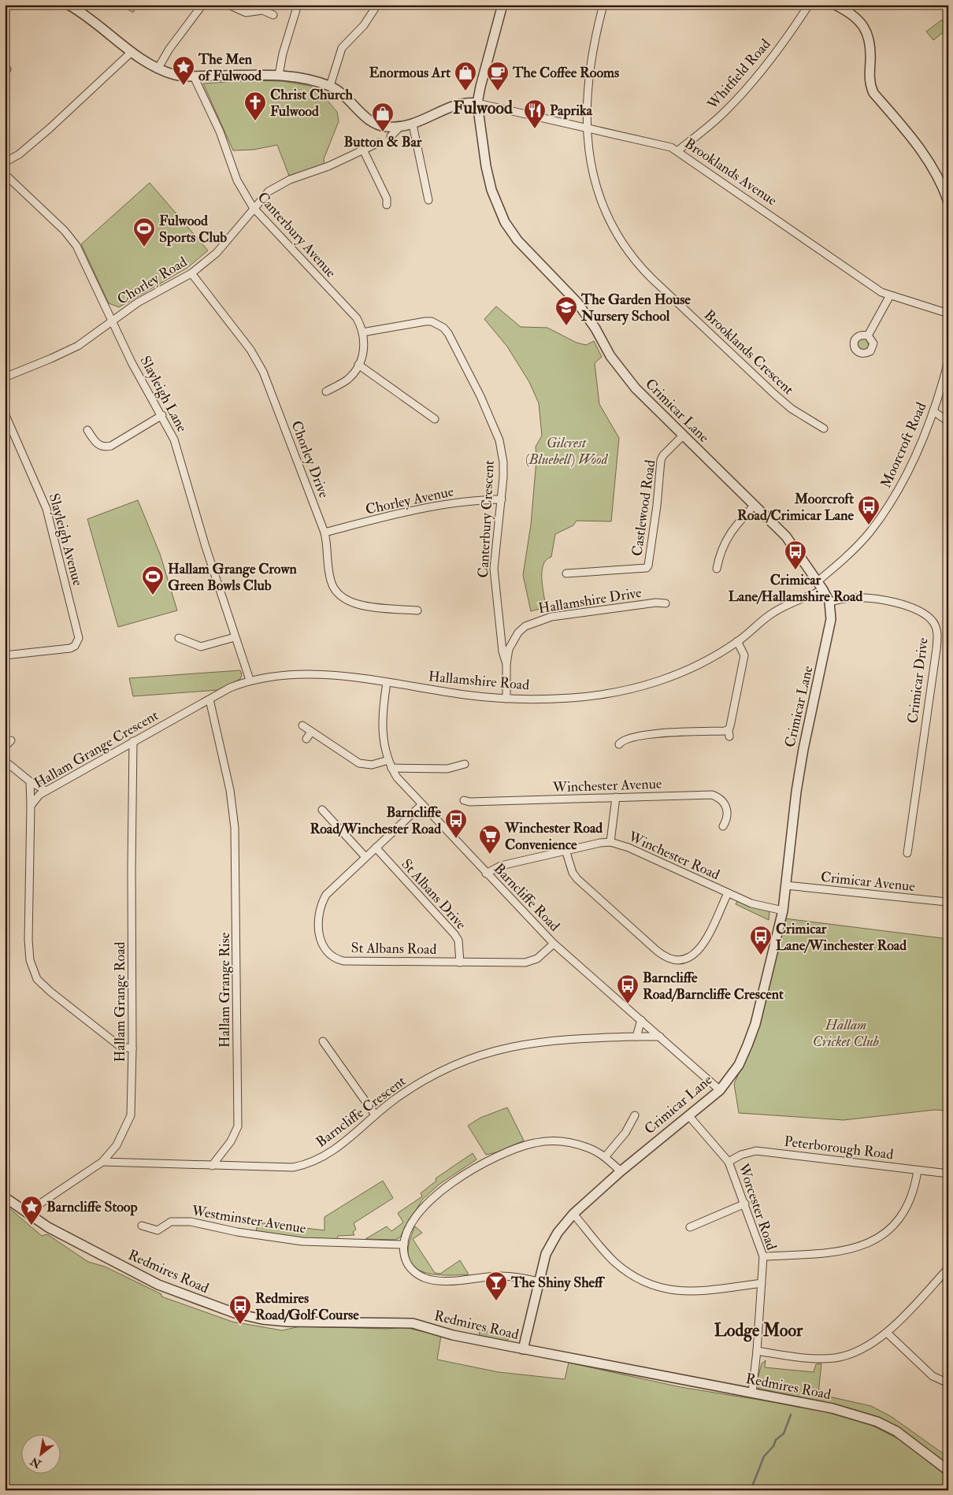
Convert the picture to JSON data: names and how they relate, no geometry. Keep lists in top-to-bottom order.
{
  "streets": {
    "street": [
      "Whitfield Road",
      "Brooklands Avenue",
      "Canterbury Avenue",
      "Chorley Road",
      "Brooklands Crescent",
      "Slayleigh Lane",
      "Crimicar Lane",
      "Moorcroft Road",
      "Chorley Drive",
      "Chorley Avenue",
      "Castlewood Road",
      "Canterbury Crescent",
      "Slayleigh Avenue",
      "Hallamshire Drive",
      "Hallamshire Road",
      "Crimicar Drive",
      "Hallam Grange Crescent",
      "Winchester Avenue",
      "Winchester Road",
      "Crimicar Avenue",
      "St Albans Drive",
      "Barncliffe Road",
      "St Albans Road",
      "Hallam Grange Rise",
      "Hallam Grange Road",
      "Barncliffe Crescent",
      "Peterborough Road",
      "Worcester Road",
      "Westminster Avenue",
      "Redmires Road"
    ]
  },
  "crossings": [
    ["Whitfield Road", "Brooklands Avenue"],
    ["Brooklands Avenue", "Brooklands Crescent"],
    ["Brooklands Avenue", "Crimicar Lane"],
    ["Canterbury Avenue", "Chorley Road"],
    ["Canterbury Avenue", "Canterbury Crescent"],
    ["Chorley Road", "Slayleigh Lane"],
    ["Chorley Road", "Chorley Drive"],
    ["Slayleigh Lane", "Hallamshire Road"],
    ["Slayleigh Lane", "Hallam Grange Crescent"],
    ["Crimicar Lane", "Moorcroft Road"],
    ["Crimicar Lane", "Castlewood Road"],
    ["Crimicar Lane", "Hallamshire Road"],
    ["Crimicar Lane", "Crimicar Drive"],
    ["Crimicar Lane", "Winchester Road"],
    ["Crimicar Lane", "Crimicar Avenue"],
    ["Crimicar Lane", "Barncliffe Road"],
    ["Crimicar Lane", "Worcester Road"],
    ["Crimicar Lane", "Redmires Road"],
    ["Chorley Drive", "Chorley Avenue"],
    ["Chorley Avenue", "Canterbury Crescent"],
    ["Canterbury Crescent", "Hallamshire Drive"],
    ["Hallamshire Drive", "Hallamshire Road"],
    ["Hallamshire Road", "Hallam Grange Crescent"],
    ["Hallamshire Road", "Barncliffe Road"],
    ["Hallam Grange Crescent", "Hallam Grange Rise"],
    ["Hallam Grange Crescent", "Hallam Grange Road"],
    ["Winchester Road", "Barncliffe Road"],
    ["St Albans Drive", "St Albans Road"],
    ["Barncliffe Road", "St Albans Road"],
    ["Barncliffe Road", "Barncliffe Crescent"],
    ["Hallam Grange Rise", "Barncliffe Crescent"],
    ["Hallam Grange Road", "Redmires Road"],
    ["Peterborough Road", "Worcester Road"],
    ["Worcester Road", "Redmires Road"]
  ],
  "districts": ["Fulwood", "Lodge Moor"],
  "parks": ["Gilcrest (Bluebell) Wood", "Hallam Cricket Club"],
  "places": {
    "place": ["The Men of Fulwood", "Barncliffe Stoop"],
    "shop": ["Enormous Art", "Button & Bar"],
    "cafe": ["The Coffee Rooms"],
    "church": ["Christ Church Fulwood"],
    "restaurant": ["Paprika"],
    "sports": ["Fulwood Sports Club", "Hallam Grange Crown Green Bowls Club"],
    "school or university": ["The Garden House Nursery School"],
    "bus stop": [
      "Moorcroft Road/Crimicar Lane",
      "Crimicar Lane/Hallamshire Road",
      "Barncliffe Road/Winchester Road",
      "Crimicar Lane/Winchester Road",
      "Barncliffe Road/Barncliffe Crescent",
      "Redmires Road/Golf Course"
    ],
    "supermarket": ["Winchester Road Convenience"],
    "bar": ["The Shiny Sheff"]
  },
  "north": "bottom left"
}
